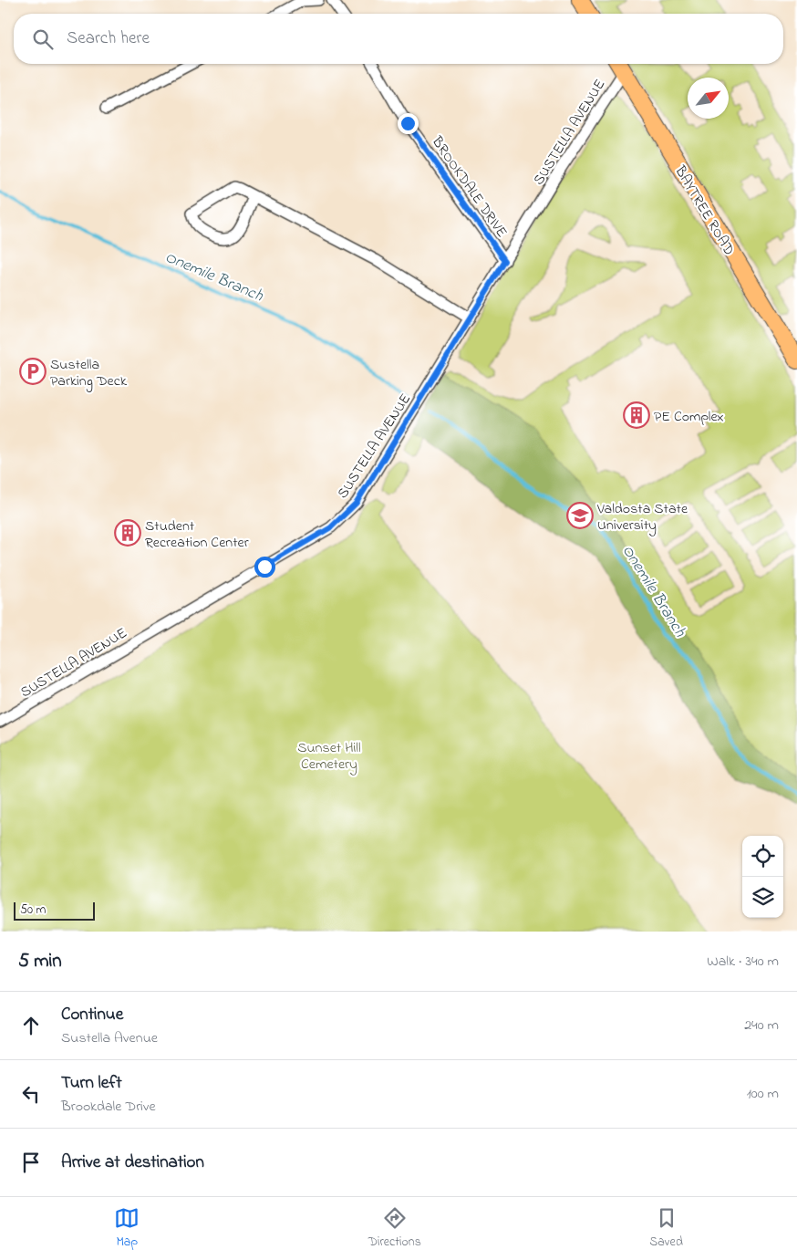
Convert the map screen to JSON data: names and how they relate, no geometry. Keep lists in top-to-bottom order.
{
  "streets": {
    "main road": ["BAYTREE ROAD"],
    "street": ["SUSTELLA AVENUE", "BROOKDALE DRIVE"]
  },
  "crossings": [
    ["SUSTELLA AVENUE", "BROOKDALE DRIVE"],
    ["SUSTELLA AVENUE", "BAYTREE ROAD"]
  ],
  "water": ["Onemile Branch"],
  "parks": ["Sunset Hill Cemetery"],
  "places": {
    "parking": ["Sustella Parking Deck"],
    "building": ["PE Complex", "Student Recreation Center"],
    "school or university": ["Valdosta State University"]
  },
  "scale_bar": "50 m",
  "north": "top right",
  "page": {
    "search": "Search here",
    "scale": "50 m",
    "heading": ["5 min", "Walk · 340 m"],
    "list": [
      ["Continue", "Sustella Avenue", "240 m"],
      ["Turn left", "Brookdale Drive", "100 m"],
      "Arrive at destination"
    ],
    "nav": ["Map", "Directions", "Saved"]
  }
}
